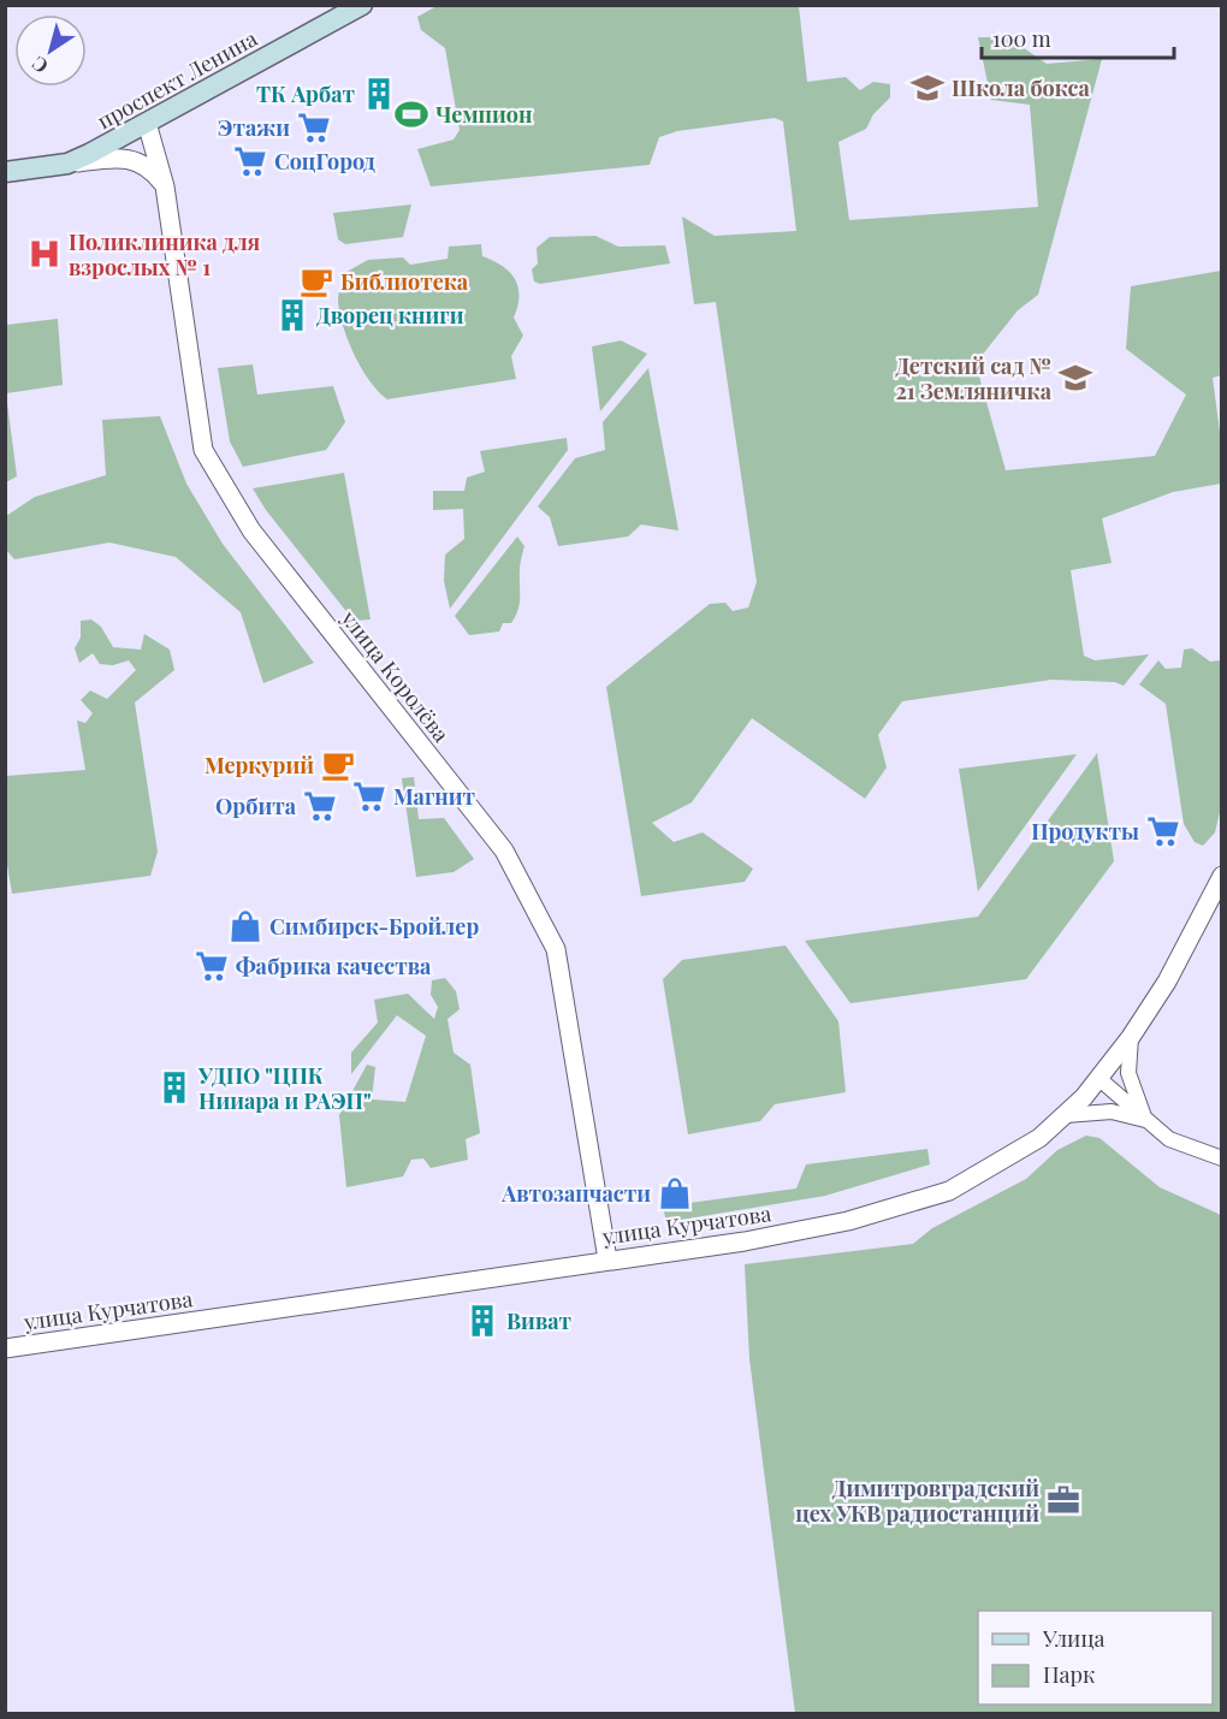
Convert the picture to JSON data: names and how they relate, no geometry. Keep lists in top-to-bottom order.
{
  "streets": {
    "main road": ["проспект Ленина"],
    "street": ["улица Королёва", "улица Курчатова"]
  },
  "crossings": [
    ["проспект Ленина", "улица Королёва"],
    ["улица Королёва", "улица Курчатова"]
  ],
  "places": {
    "school or university": ["Школа бокса", "Детский сад № 21 Земляничка"],
    "building": [
      "ТК Арбат",
      "Дворец книги",
      "УДПО \"ЦПК Нииара и РАЭП\"",
      "Виват"
    ],
    "sports": ["Чемпион"],
    "supermarket": [
      "Этажи",
      "СоцГород",
      "Магнит",
      "Орбита",
      "Продукты",
      "Фабрика качества"
    ],
    "hospital": ["Поликлиника для взрослых № 1"],
    "cafe": ["Библиотека", "Меркурий"],
    "shop": ["Симбирск-Бройлер", "Автозапчасти"],
    "office": ["Димитровградский цех УКВ радиостанций"]
  },
  "legend": ["Улица", "Парк"],
  "scale_bar": "100 m",
  "north": "bottom left"
}
